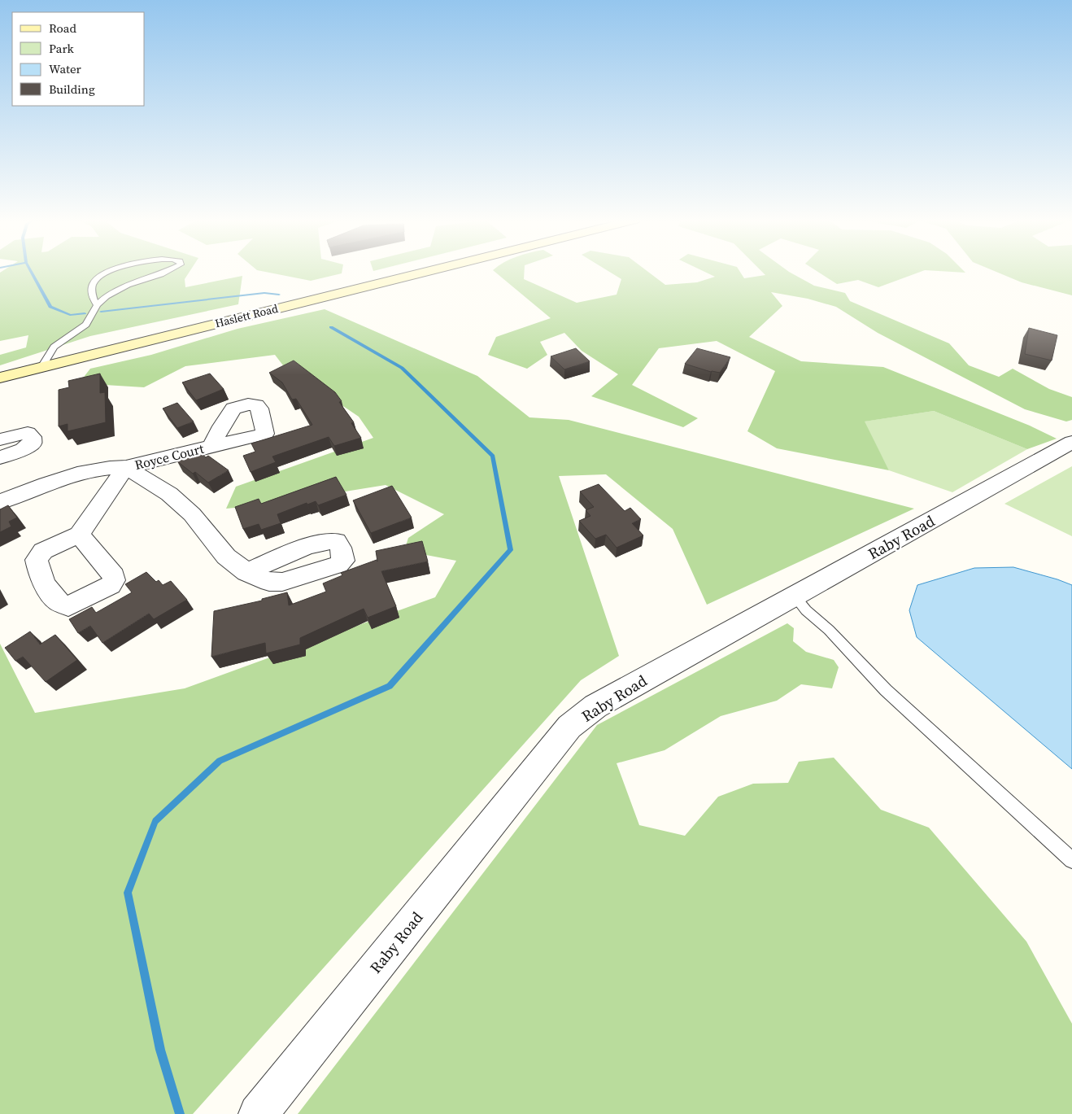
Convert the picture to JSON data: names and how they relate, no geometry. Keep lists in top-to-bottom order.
{
  "streets": {
    "main road": ["Haslett Road"],
    "street": ["Royce Court", "Raby Road"]
  },
  "legend": [
    "Road",
    "Park",
    "Water",
    "Building"
  ]
}
